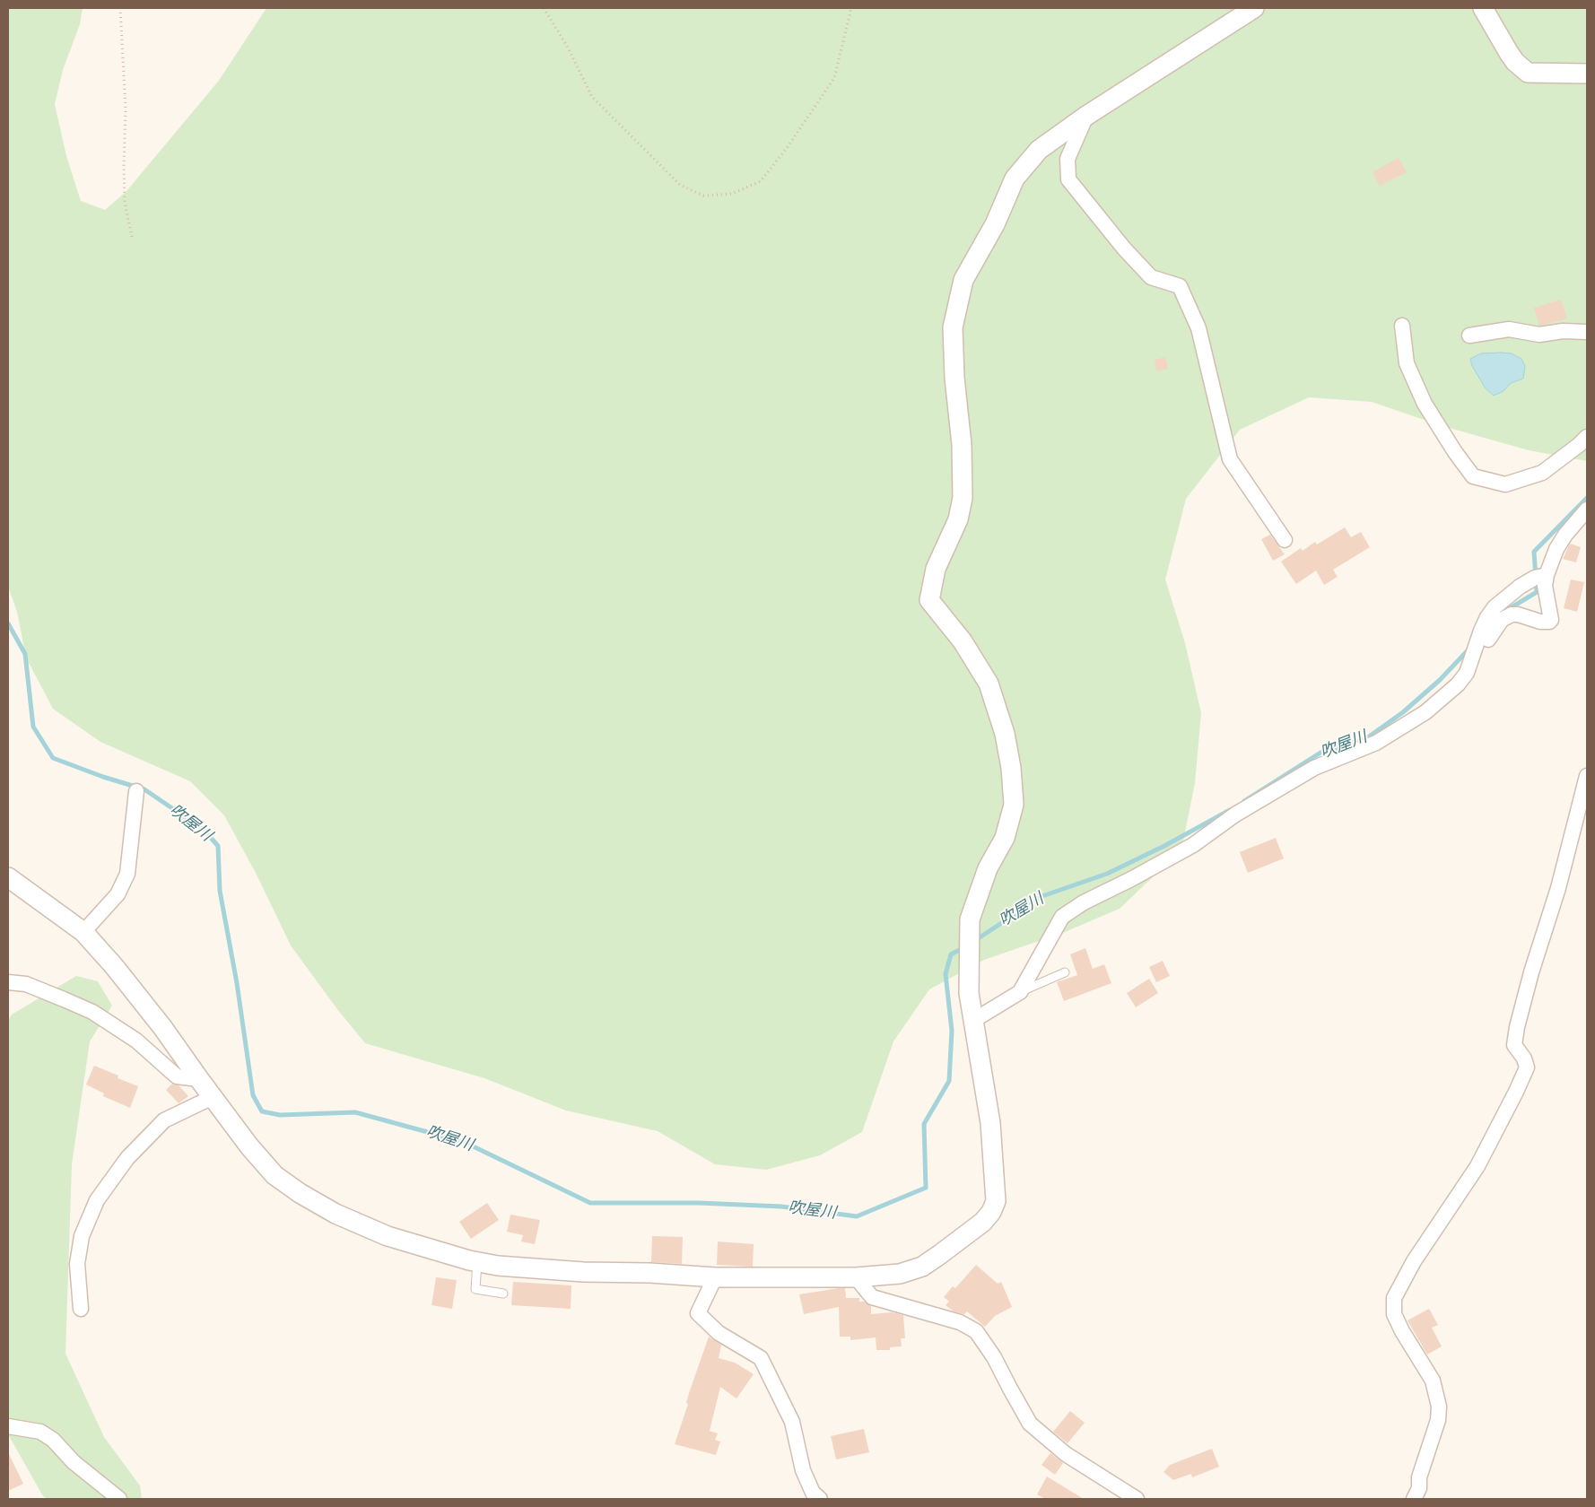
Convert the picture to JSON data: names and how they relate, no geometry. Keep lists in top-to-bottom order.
{
  "water": ["吹屋川"]
}
